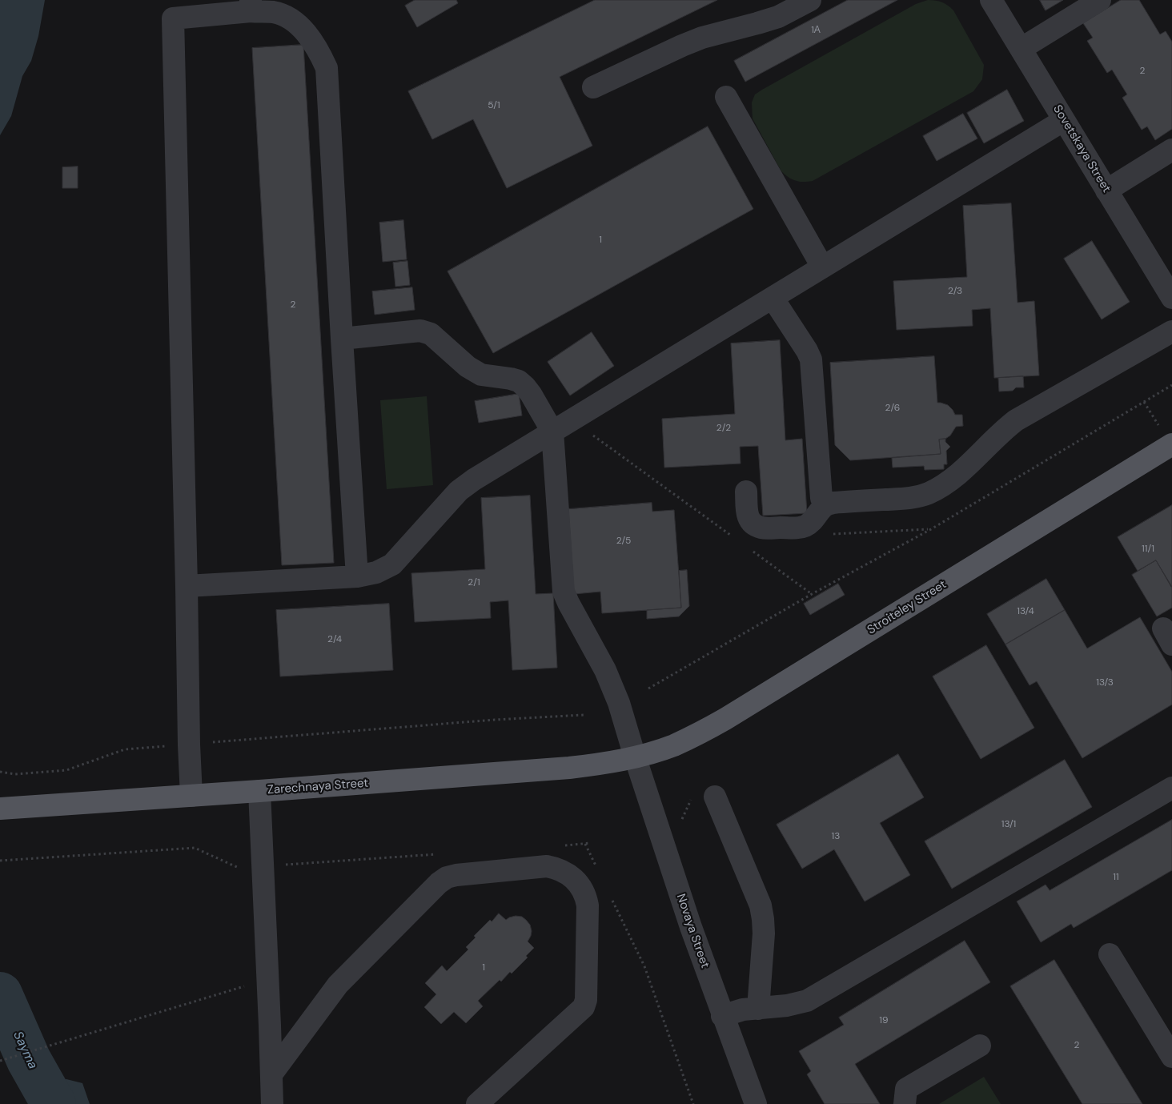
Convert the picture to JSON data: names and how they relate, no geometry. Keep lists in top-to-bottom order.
{
  "streets": {
    "main road": ["Stroiteley Street", "Zarechnaya Street"],
    "street": ["Sovetskaya Street", "Novaya Street"]
  },
  "crossings": [
    ["Stroiteley Street", "Zarechnaya Street"],
    ["Stroiteley Street", "Novaya Street"],
    ["Zarechnaya Street", "Novaya Street"]
  ],
  "water": ["Sayma"],
  "house_numbers": [
    "1А",
    "2",
    "5/1",
    "1",
    "2/3",
    "2",
    "2/6",
    "2/2",
    "2/5",
    "11/1",
    "2/1",
    "13/4",
    "2/4",
    "13/3",
    "13/1",
    "13",
    "11",
    "1",
    "19",
    "2"
  ]
}
